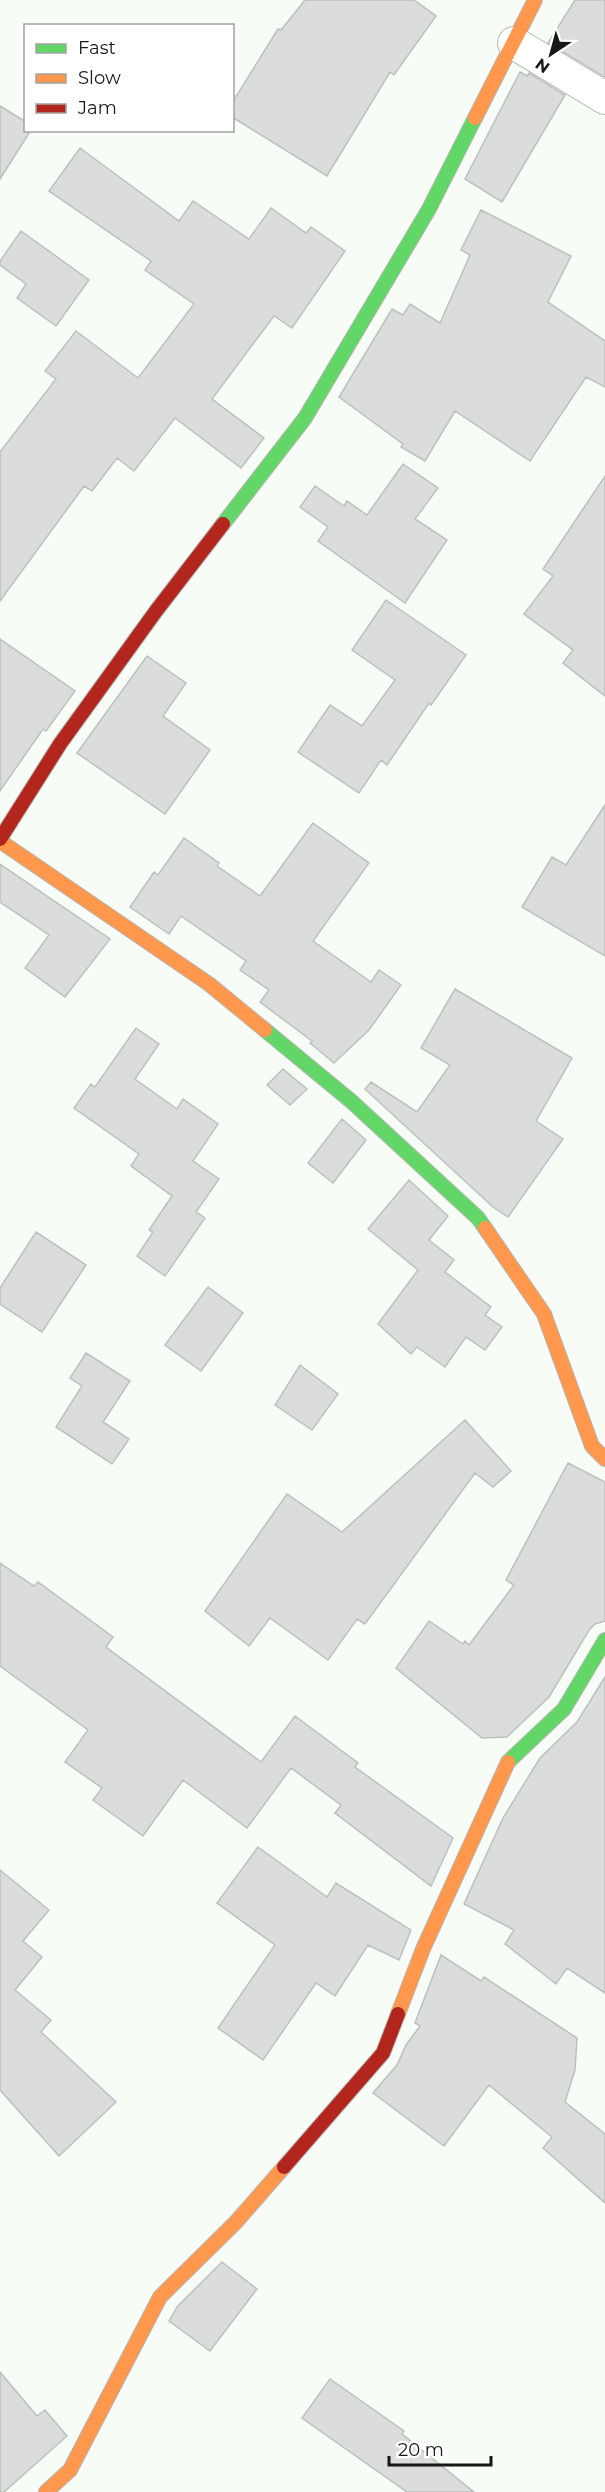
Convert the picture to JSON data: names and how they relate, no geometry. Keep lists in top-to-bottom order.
{
  "legend": ["Fast", "Slow", "Jam"],
  "scale_bar": "20 m",
  "north": "bottom left"
}
